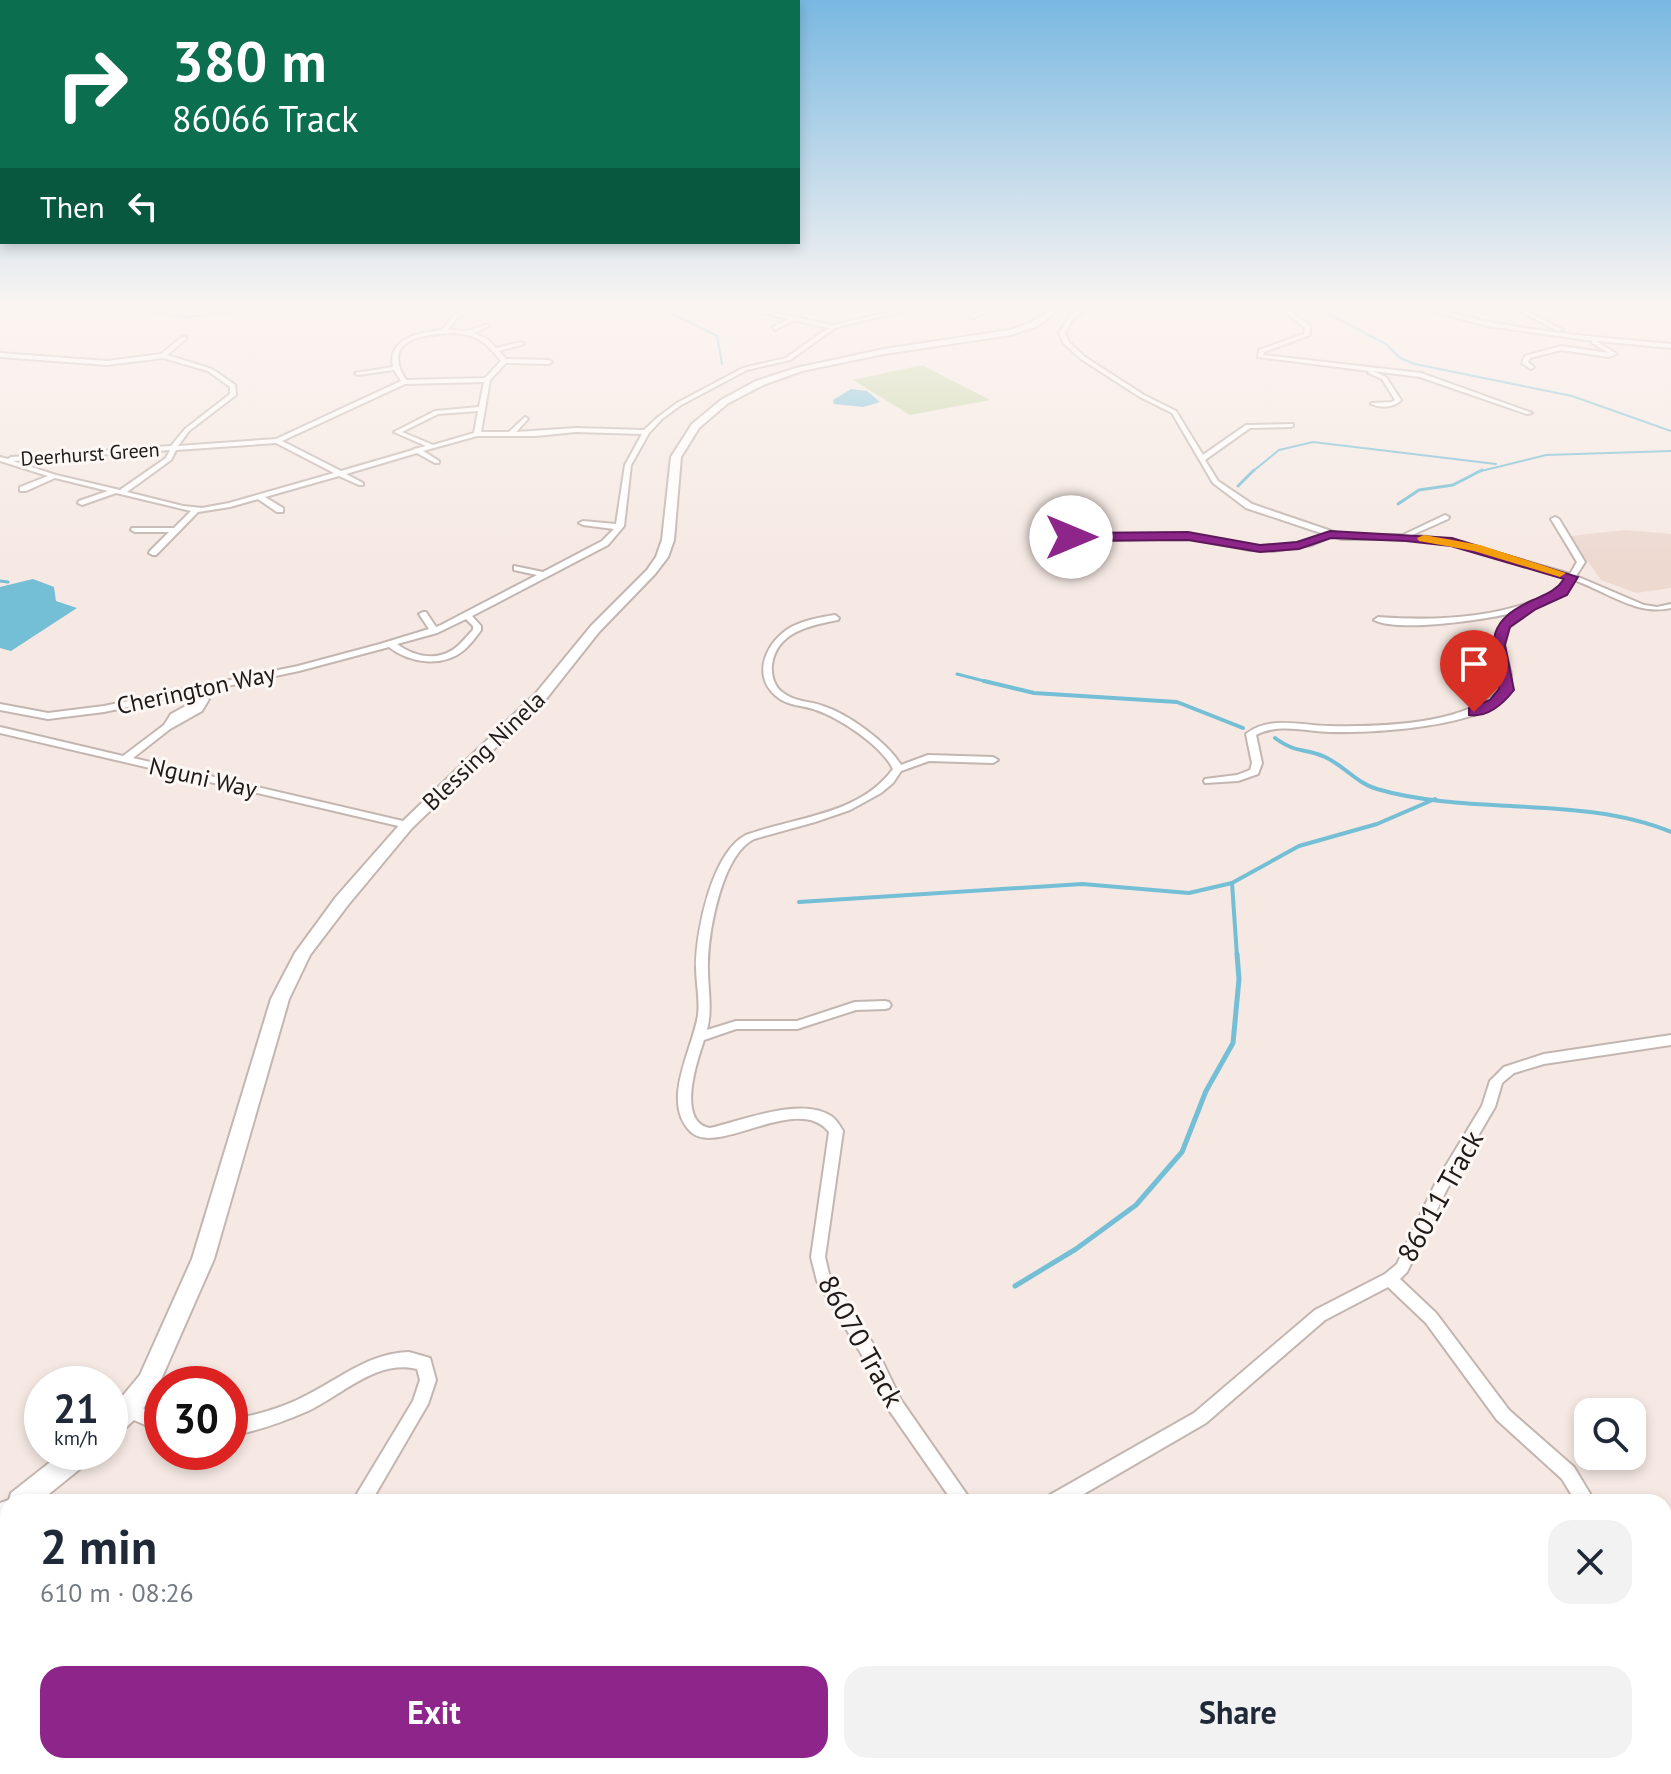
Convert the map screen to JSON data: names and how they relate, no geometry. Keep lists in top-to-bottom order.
{
  "streets": {
    "street": [
      "Deerhurst Green",
      "Cherington Way",
      "Blessing Ninela",
      "Nguni Way",
      "86011 Track",
      "86070 Track"
    ]
  },
  "crossings": [
    ["Blessing Ninela", "Nguni Way"]
  ],
  "page": {
    "turn": ["380 m", "86066 Track"],
    "then": "Then",
    "speed": "21 km/h",
    "limit": "30",
    "heading": ["2 min", "610 m · 08:26"],
    "buttons": ["Exit", "Share"]
  }
}
